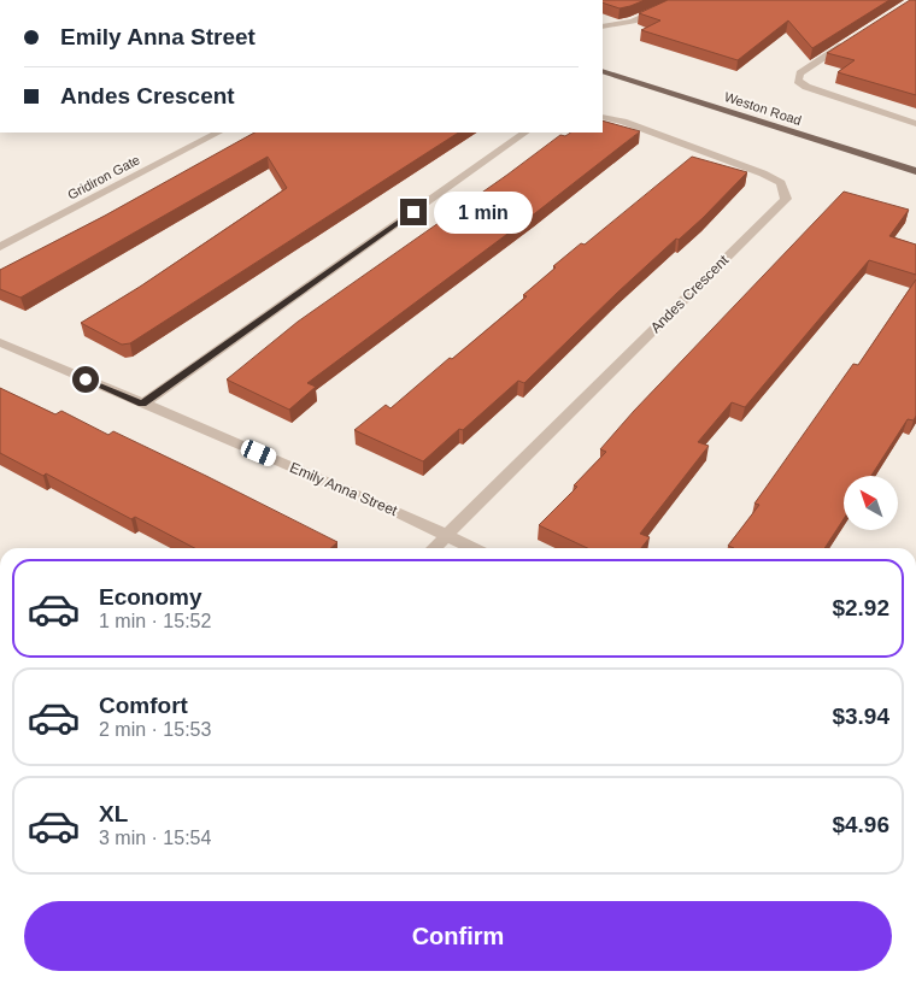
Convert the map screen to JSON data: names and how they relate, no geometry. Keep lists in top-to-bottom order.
{
  "streets": {
    "main road": ["Weston Road"],
    "street": ["Gridiron Gate", "Andes Crescent", "Emily Anna Street"]
  },
  "crossings": [
    ["Andes Crescent", "Emily Anna Street"]
  ],
  "north": "top left",
  "page": {
    "banner": ["Emily Anna Street", "Andes Crescent"],
    "bubble": "1 min",
    "list": [
      {
        "name": "Economy",
        "note": "1 min · 15:52",
        "value": "$2.92"
      },
      {
        "name": "Comfort",
        "note": "2 min · 15:53",
        "value": "$3.94"
      },
      {
        "name": "XL",
        "note": "3 min · 15:54",
        "value": "$4.96"
      }
    ],
    "buttons": "Confirm"
  }
}
